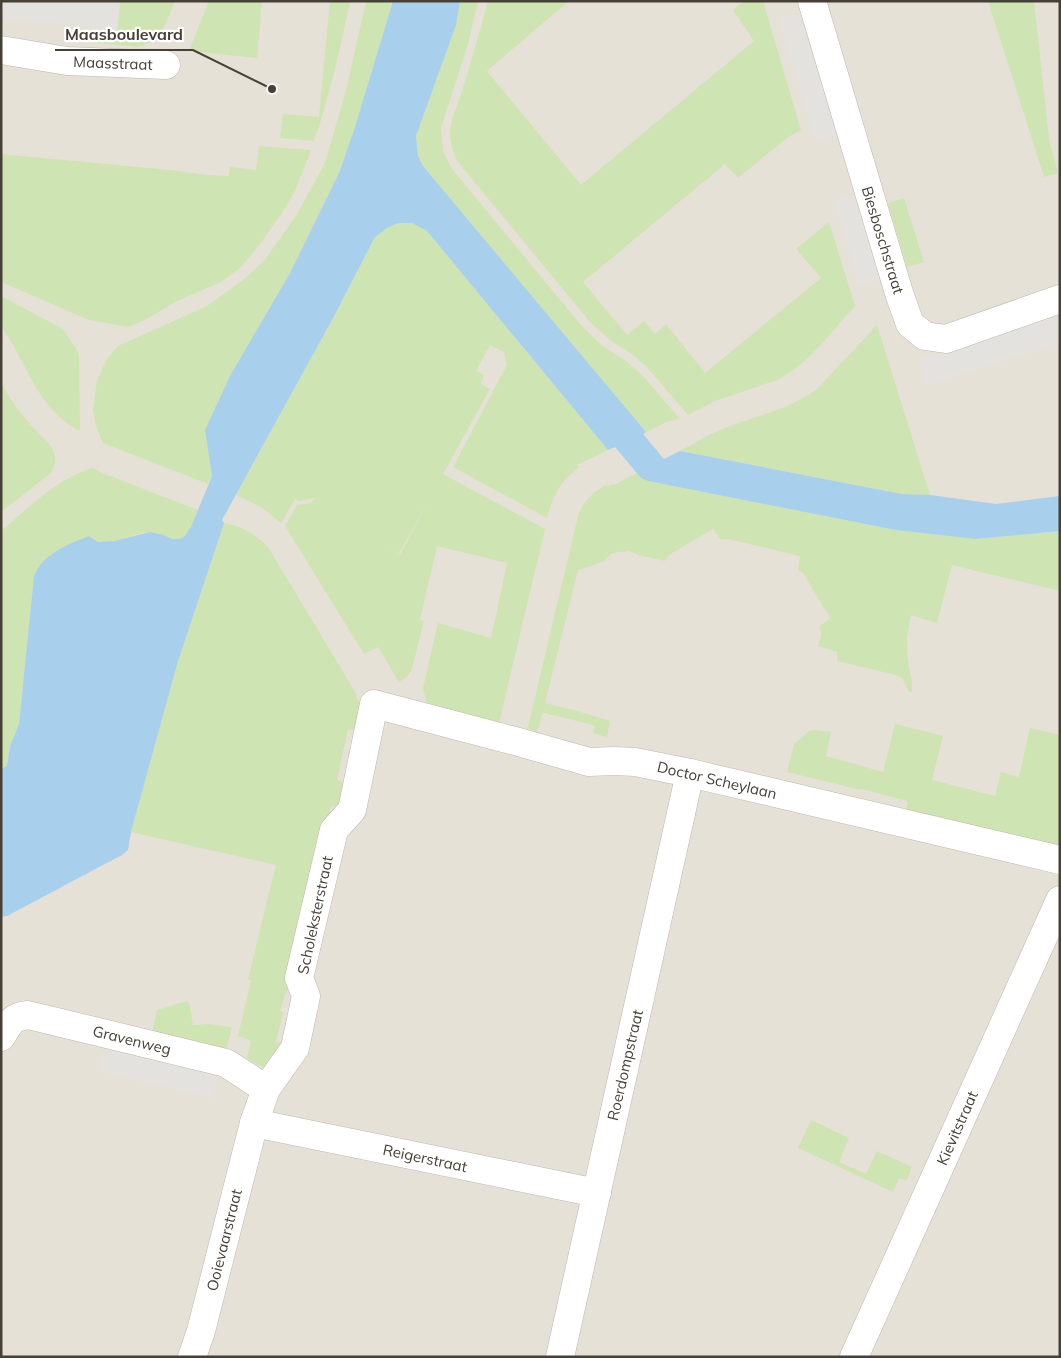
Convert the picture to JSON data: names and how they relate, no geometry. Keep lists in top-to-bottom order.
{
  "streets": {
    "street": [
      "Maasstraat",
      "Biesboschstraat",
      "Doctor Scheylaan",
      "Scholeksterstraat",
      "Gravenweg",
      "Roerdompstraat",
      "Kievitstraat",
      "Reigerstraat",
      "Ooievaarstraat"
    ]
  },
  "crossings": [
    ["Doctor Scheylaan", "Scholeksterstraat"],
    ["Doctor Scheylaan", "Roerdompstraat"],
    ["Scholeksterstraat", "Gravenweg"],
    ["Scholeksterstraat", "Reigerstraat"],
    ["Scholeksterstraat", "Ooievaarstraat"],
    ["Roerdompstraat", "Reigerstraat"],
    ["Reigerstraat", "Ooievaarstraat"]
  ],
  "places": ["Maasboulevard"]
}
